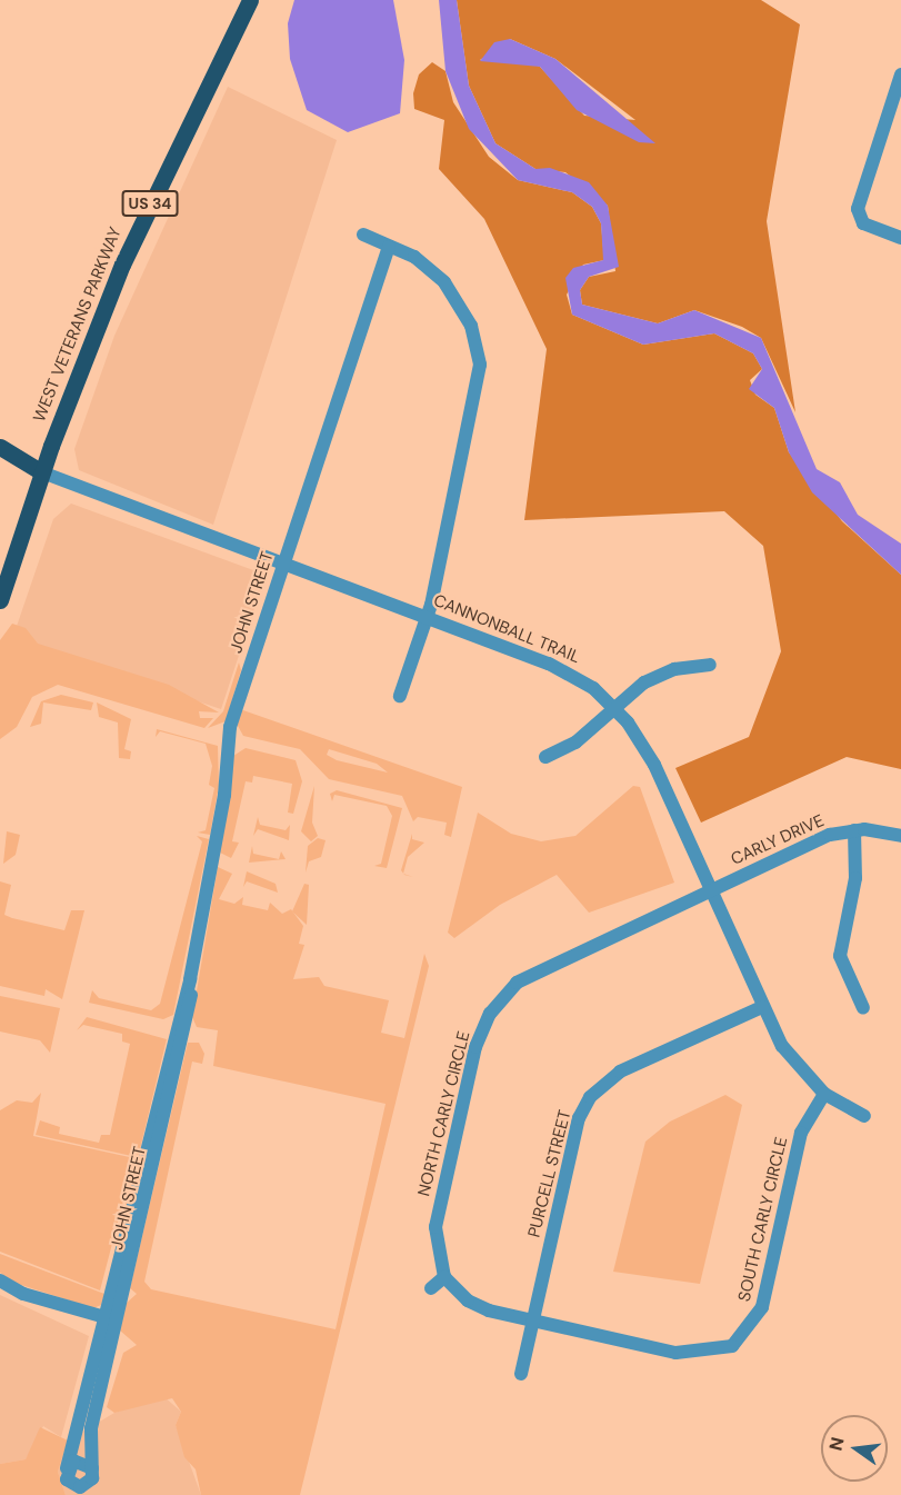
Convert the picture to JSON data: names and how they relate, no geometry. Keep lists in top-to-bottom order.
{
  "streets": {
    "main road": ["US 34", "WEST VETERANS PARKWAY", "CANNONBALL TRAIL"],
    "street": [
      "JOHN STREET",
      "CARLY DRIVE",
      "NORTH CARLY CIRCLE",
      "PURCELL STREET",
      "SOUTH CARLY CIRCLE"
    ]
  },
  "crossings": [
    ["WEST VETERANS PARKWAY", "CANNONBALL TRAIL"],
    ["JOHN STREET", "CANNONBALL TRAIL"],
    ["CANNONBALL TRAIL", "CARLY DRIVE"],
    ["CANNONBALL TRAIL", "NORTH CARLY CIRCLE"],
    ["CANNONBALL TRAIL", "PURCELL STREET"],
    ["CANNONBALL TRAIL", "SOUTH CARLY CIRCLE"],
    ["CARLY DRIVE", "NORTH CARLY CIRCLE"],
    ["PURCELL STREET", "SOUTH CARLY CIRCLE"]
  ],
  "north": "left"
}
